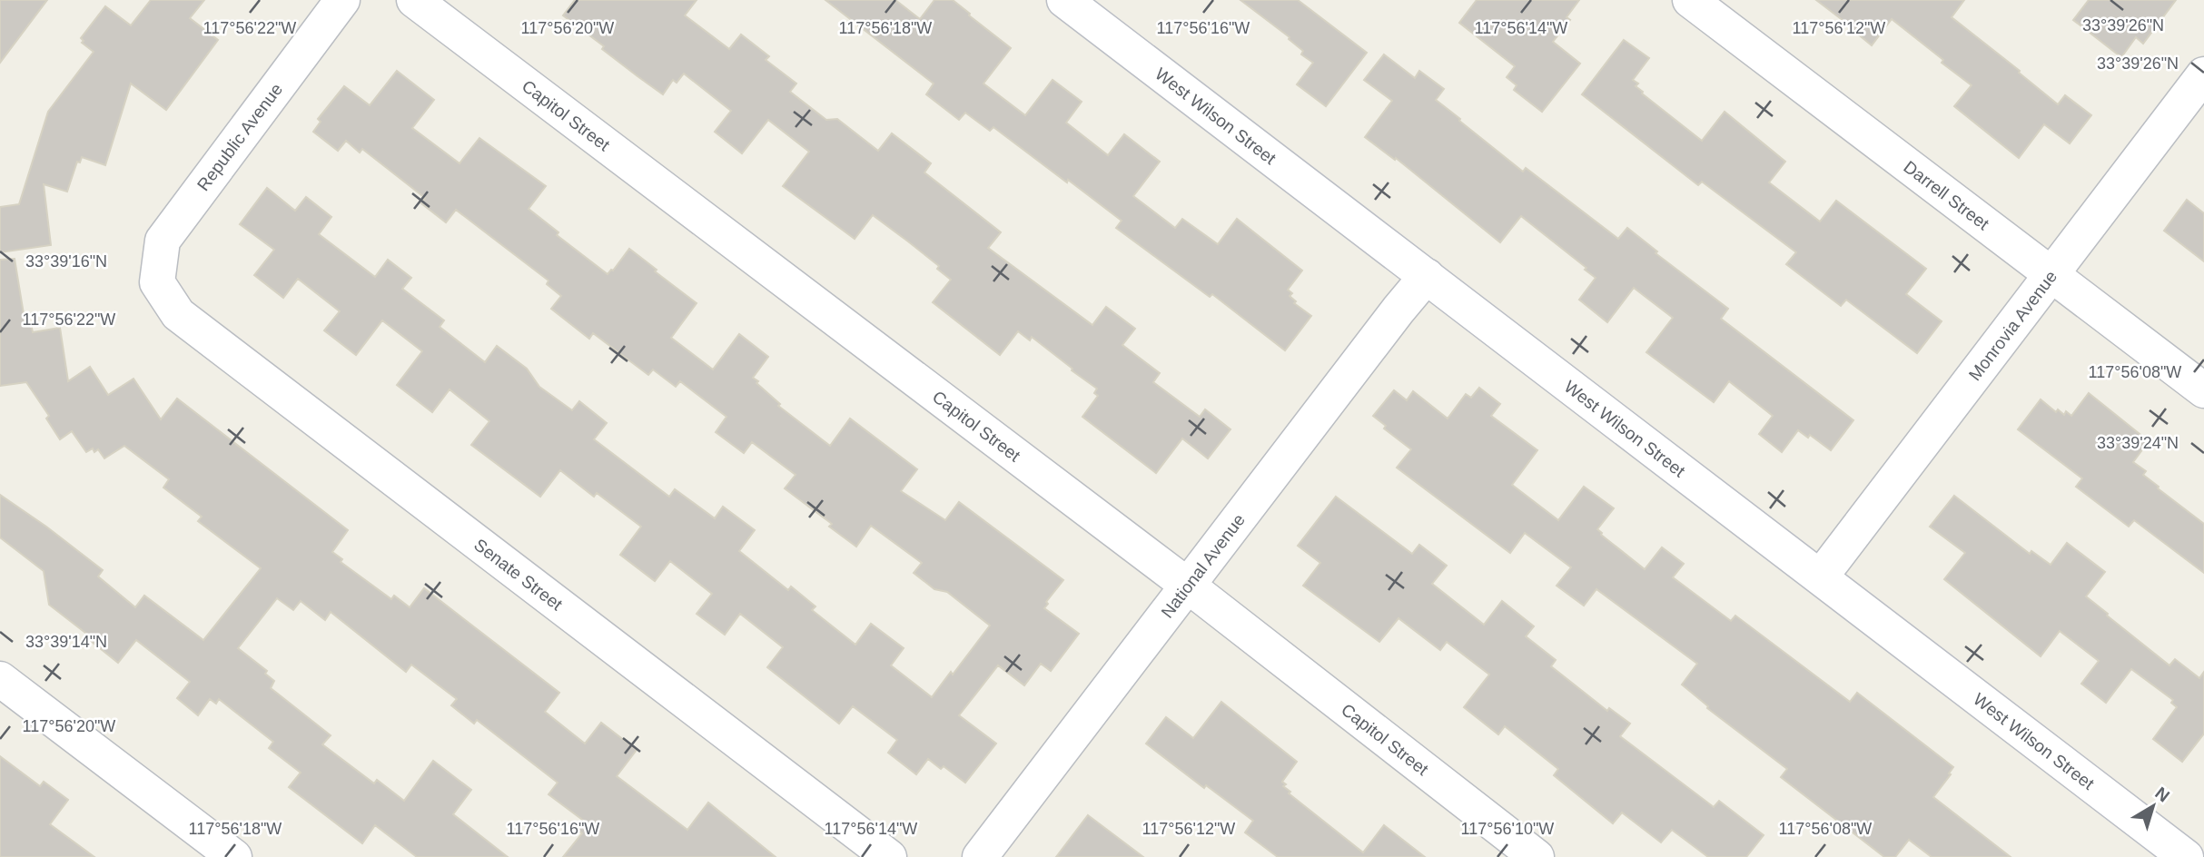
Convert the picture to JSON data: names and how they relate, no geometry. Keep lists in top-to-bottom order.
{
  "streets": {
    "street": [
      "Capitol Street",
      "West Wilson Street",
      "Republic Avenue",
      "Darrell Street",
      "Monrovia Avenue",
      "National Avenue",
      "Senate Street"
    ]
  },
  "crossings": [
    ["Capitol Street", "National Avenue"],
    ["West Wilson Street", "Monrovia Avenue"],
    ["West Wilson Street", "National Avenue"],
    ["Republic Avenue", "Senate Street"],
    ["Darrell Street", "Monrovia Avenue"]
  ],
  "north": "top right",
  "coordinates": [
    "33°39'26\"N",
    "117°56'20\"W",
    "117°56'18\"W",
    "117°56'16\"W",
    "117°56'14\"W",
    "117°56'12\"W",
    "117°56'22\"W",
    "33°39'16\"N",
    "117°56'08\"W",
    "33°39'24\"N",
    "33°39'14\"N",
    "117°56'10\"W"
  ]
}
